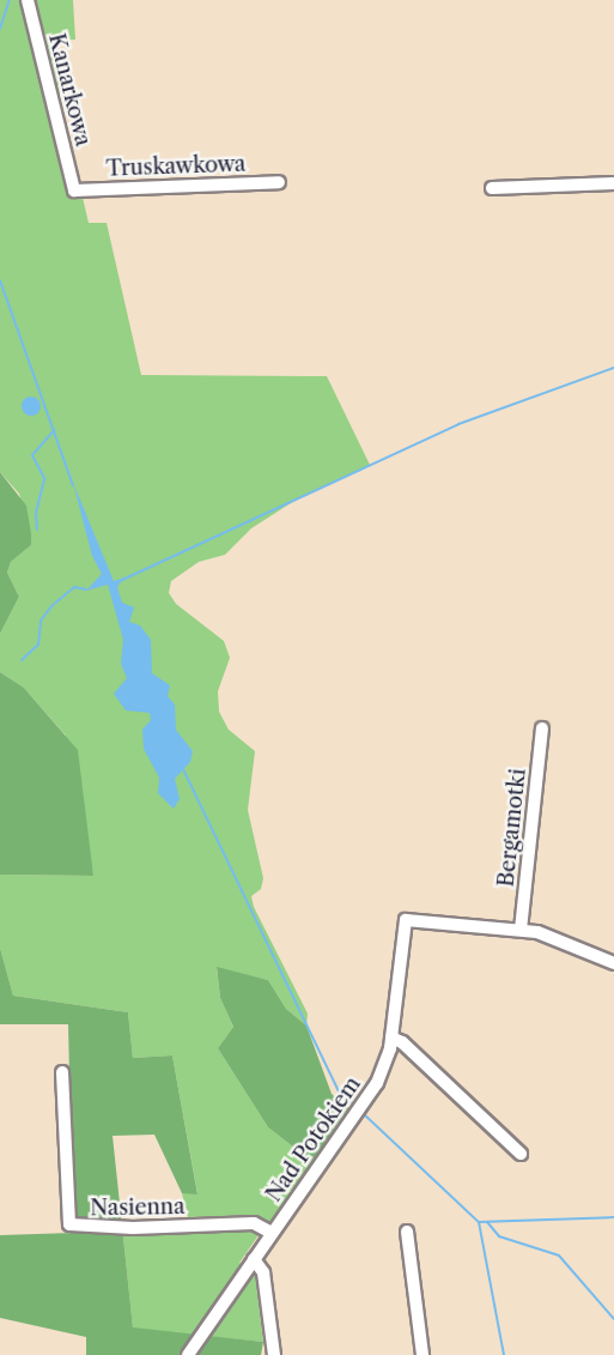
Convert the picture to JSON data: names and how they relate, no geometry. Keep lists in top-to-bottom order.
{
  "streets": {
    "street": [
      "Kanarkowa",
      "Truskawkowa",
      "Bergamotki",
      "Nad Potokiem",
      "Nasienna"
    ]
  },
  "crossings": [
    ["Kanarkowa", "Truskawkowa"],
    ["Bergamotki", "Nad Potokiem"],
    ["Nad Potokiem", "Nasienna"]
  ]
}
